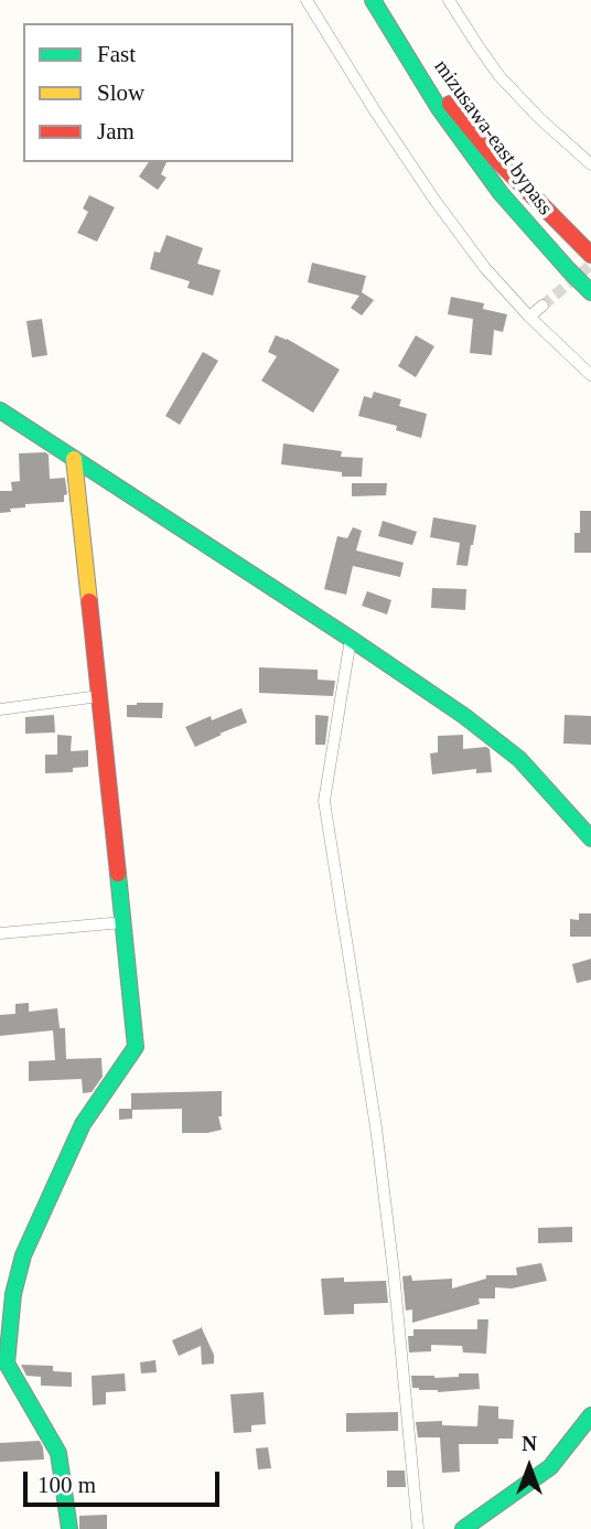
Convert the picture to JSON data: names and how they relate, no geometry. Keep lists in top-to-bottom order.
{
  "streets": {
    "main road": ["mizusawa-east bypass"]
  },
  "legend": ["Fast", "Slow", "Jam"],
  "scale_bar": "100 m",
  "north": "top"
}
